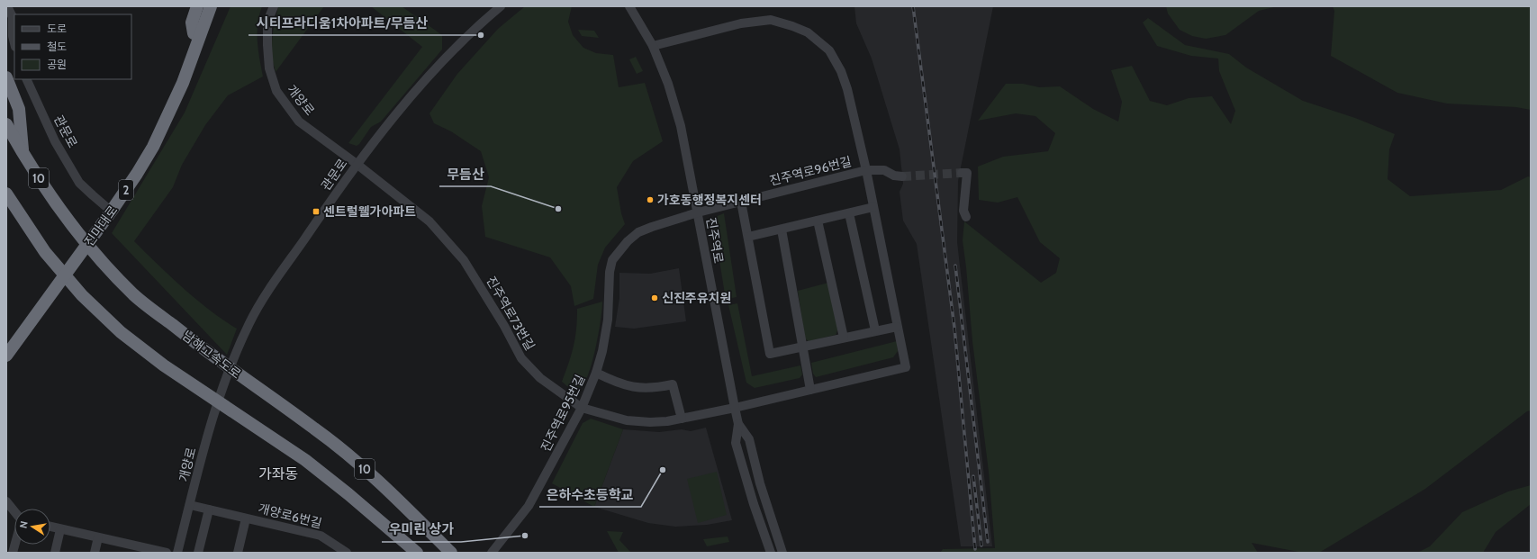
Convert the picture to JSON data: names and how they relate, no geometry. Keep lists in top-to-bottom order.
{
  "streets": {
    "highway": [
      "10",
      "2",
      "진마대로",
      "남해고속도로"
    ],
    "street": [
      "개양로",
      "관문로",
      "진주역로96번길",
      "진주역로",
      "진주역로73번길",
      "진주역로95번길",
      "개양로6번길"
    ]
  },
  "crossings": [
    ["개양로", "관문로"],
    ["개양로", "진주역로73번길"],
    ["개양로", "개양로6번길"],
    ["관문로", "진마대로"],
    ["관문로", "진주역로73번길"],
    ["진주역로96번길", "진주역로"],
    ["진주역로96번길", "진주역로95번길"],
    ["진주역로", "진주역로73번길"],
    ["진주역로", "진주역로95번길"],
    ["진주역로73번길", "진주역로95번길"]
  ],
  "districts": ["가좌동"],
  "places": {
    "other": [
      "시티프라디움1차아파트/무듬산",
      "가호동행정복지센터",
      "무듬산",
      "신진주유치원",
      "은하수초등학교",
      "우미린 상가"
    ],
    "transit": ["센트럴웰가아파트"]
  },
  "legend": ["도로", "철도", "공원"],
  "north": "left"
}
